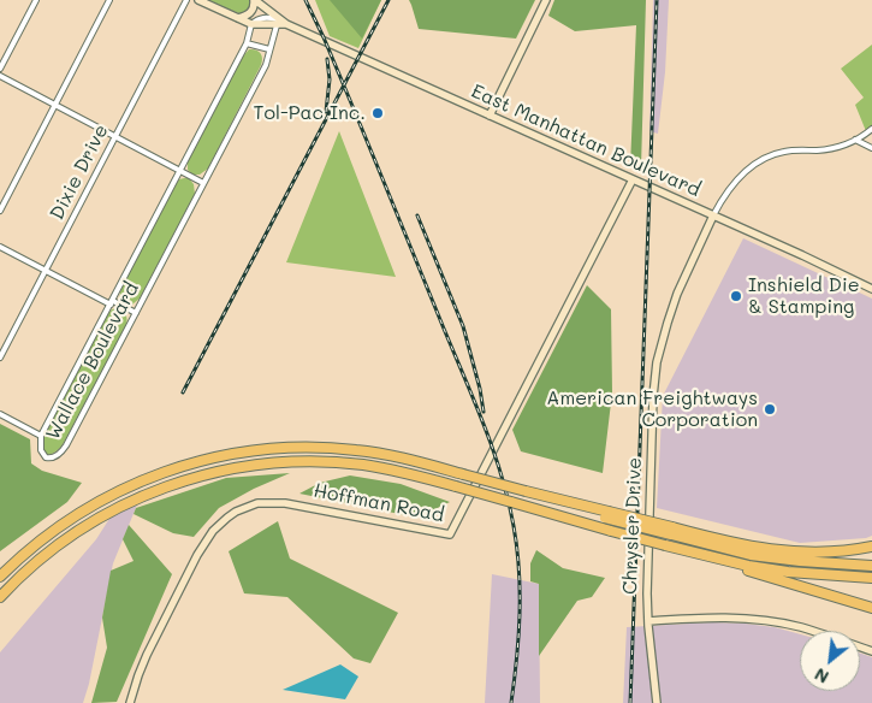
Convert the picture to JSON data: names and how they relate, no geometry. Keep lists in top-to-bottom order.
{
  "streets": {
    "street": [
      "East Manhattan Boulevard",
      "Dixie Drive",
      "Wallace Boulevard",
      "Hoffman Road",
      "Chrysler Drive"
    ]
  },
  "crossings": [
    ["East Manhattan Boulevard", "Wallace Boulevard"],
    ["East Manhattan Boulevard", "Hoffman Road"],
    ["East Manhattan Boulevard", "Chrysler Drive"]
  ],
  "places": ["Tol-Pac Inc.", "Inshield Die & Stamping", "American Freightways Corporation"],
  "north": "bottom left"
}
